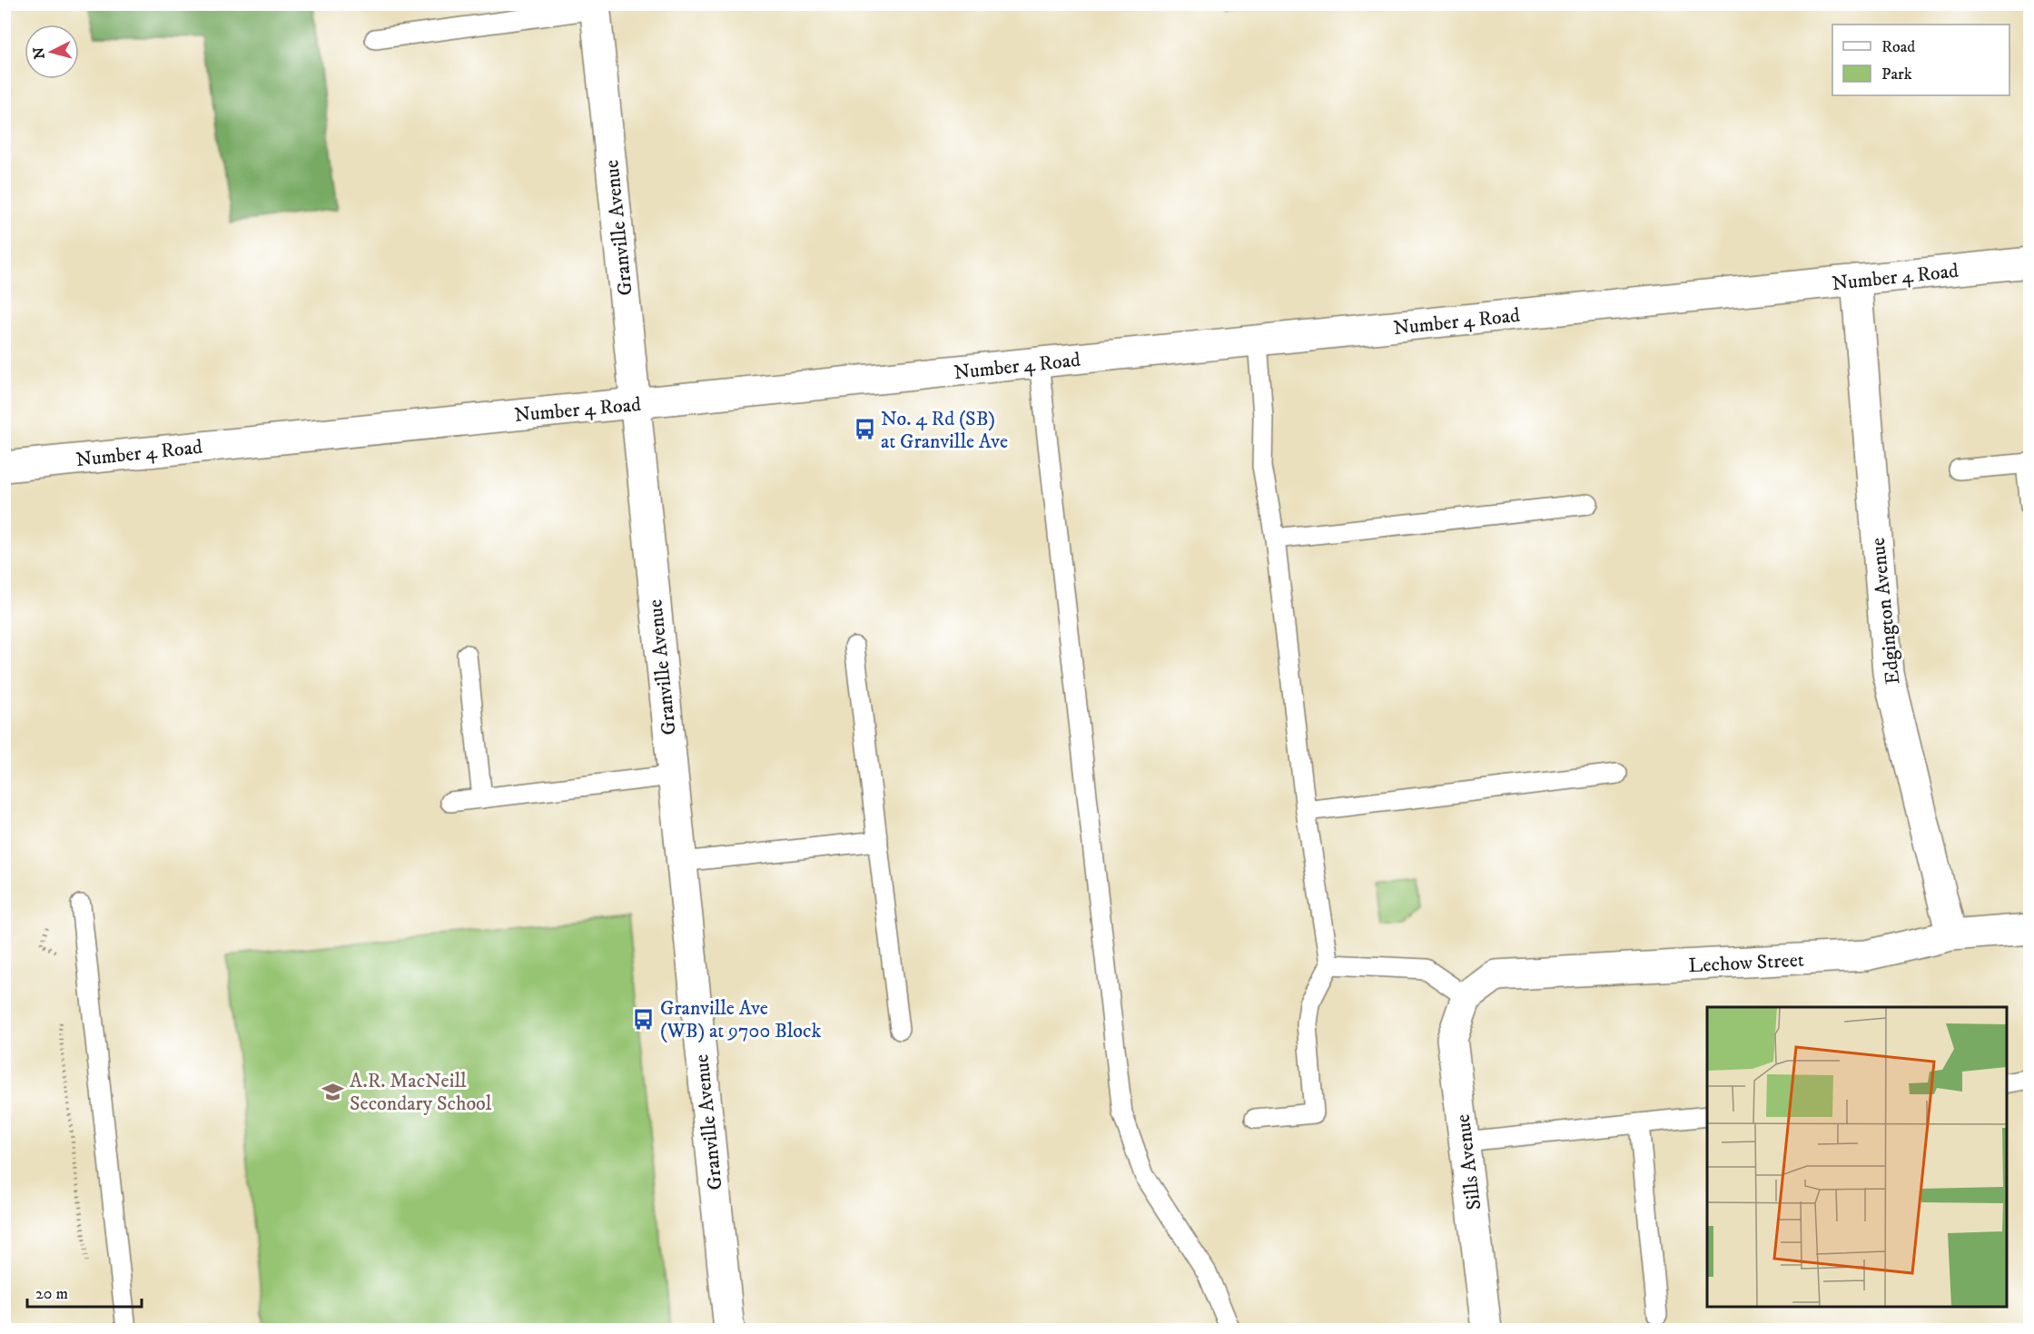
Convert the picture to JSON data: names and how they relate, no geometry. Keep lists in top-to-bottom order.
{
  "streets": {
    "street": [
      "Granville Avenue",
      "Number 4 Road",
      "Edgington Avenue",
      "Lechow Street",
      "Sills Avenue"
    ]
  },
  "crossings": [
    ["Granville Avenue", "Number 4 Road"],
    ["Number 4 Road", "Edgington Avenue"],
    ["Edgington Avenue", "Lechow Street"],
    ["Lechow Street", "Sills Avenue"]
  ],
  "places": {
    "bus stop": ["No. 4 Rd (SB) at Granville Ave", "Granville Ave (WB) at 9700 Block"],
    "school or university": ["A.R. MacNeill Secondary School"]
  },
  "legend": ["Road", "Park"],
  "scale_bar": "20 m",
  "north": "left"
}
